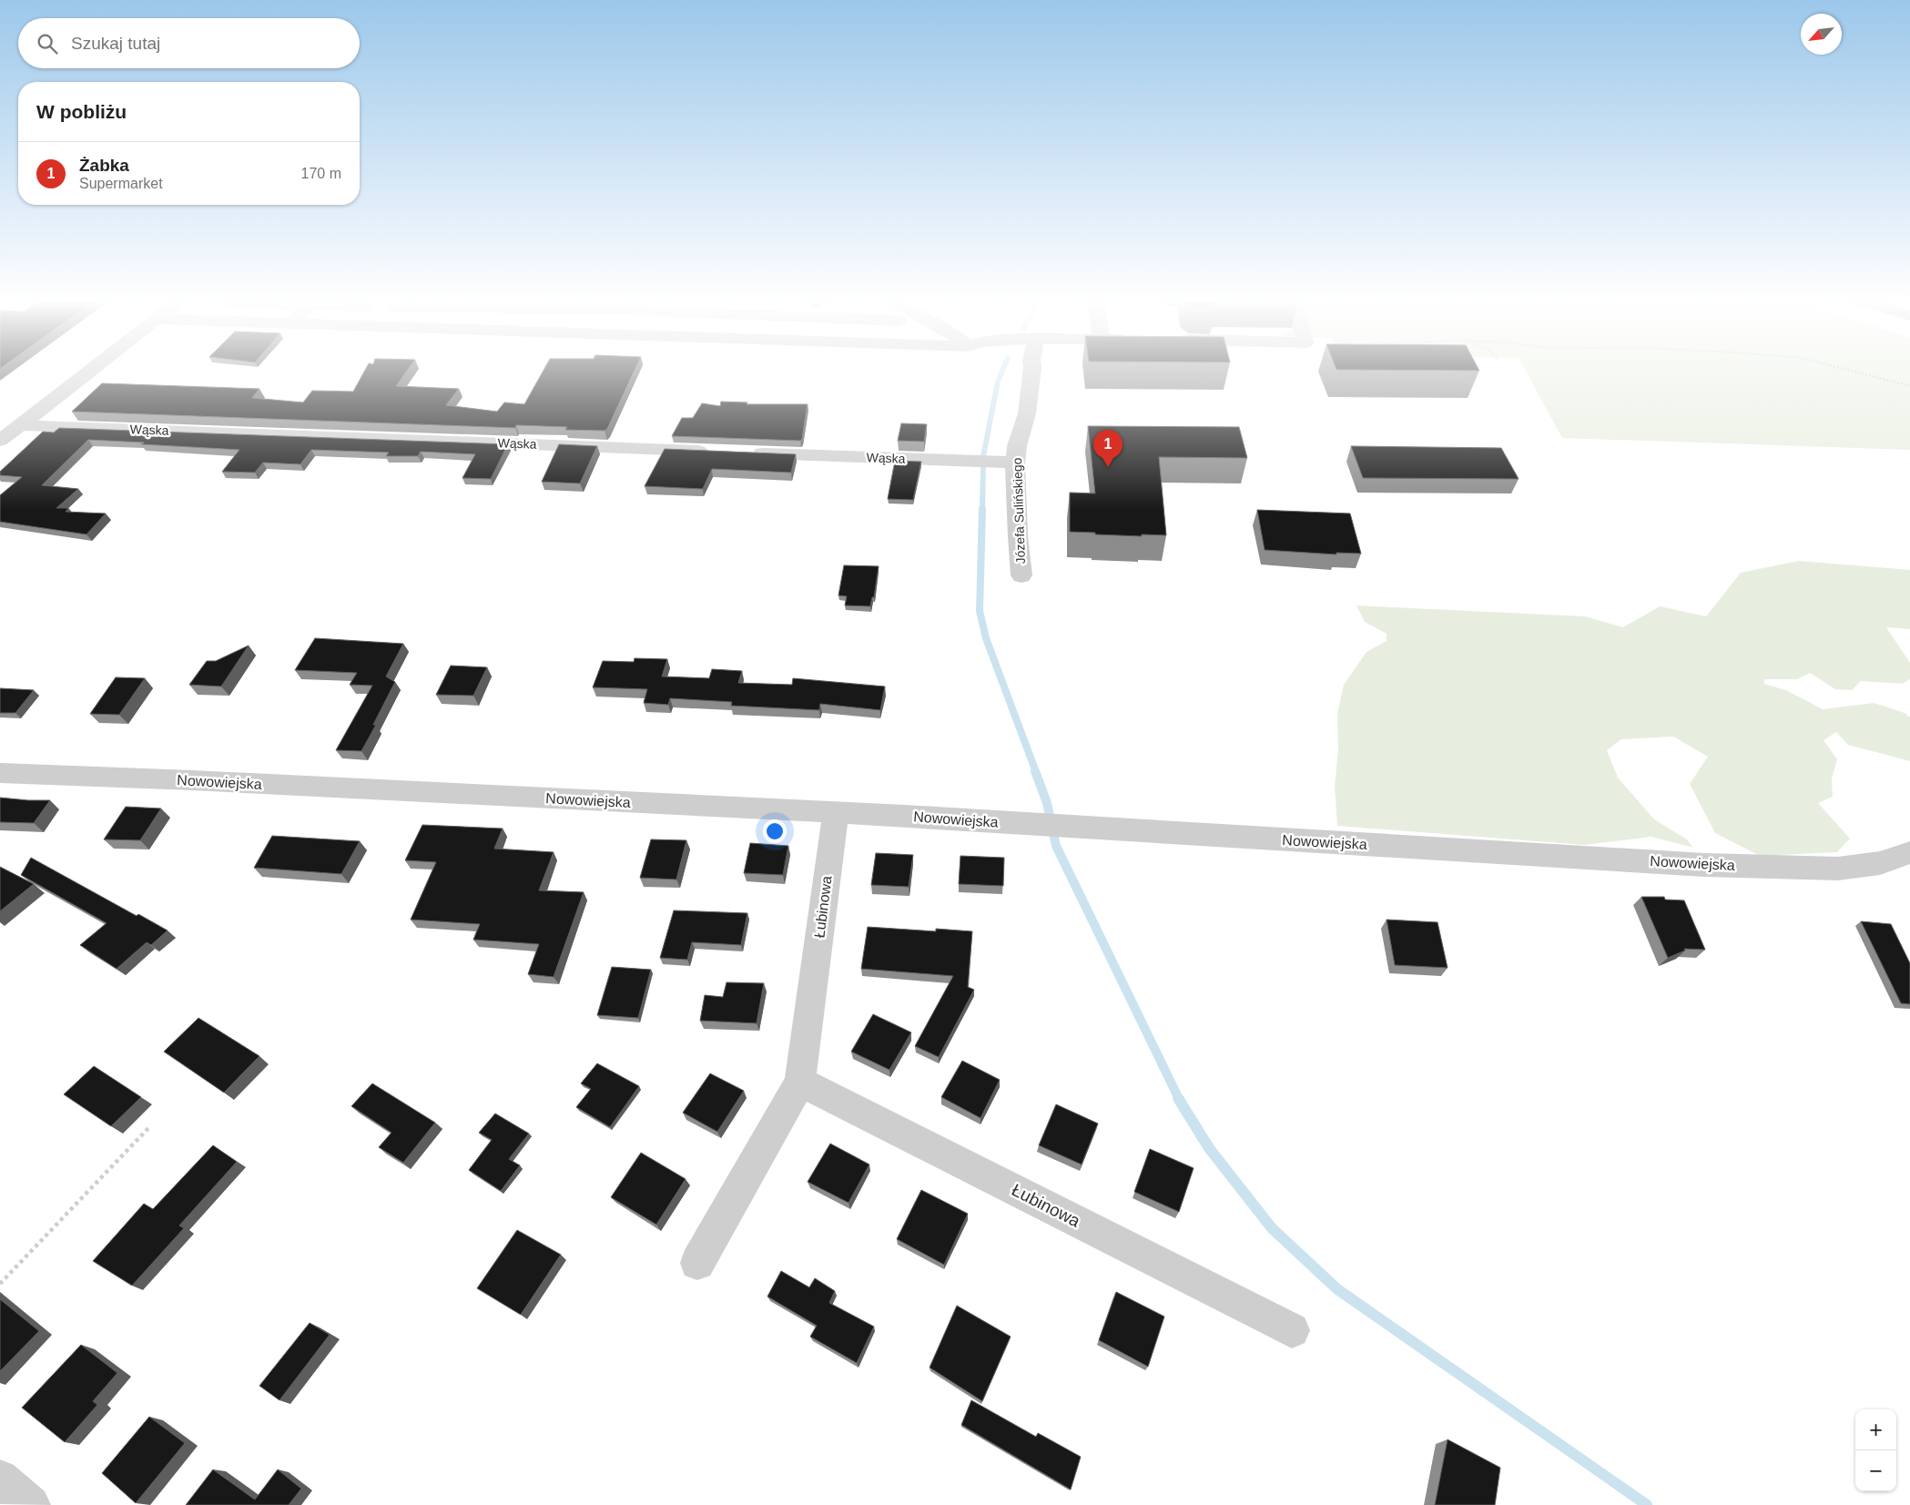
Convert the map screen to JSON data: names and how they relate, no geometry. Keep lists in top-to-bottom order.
{
  "streets": {
    "street": [
      "Wąska",
      "Józefa Sulińskiego",
      "Nowowiejska",
      "Łubinowa"
    ]
  },
  "crossings": [
    ["Wąska", "Józefa Sulińskiego"],
    ["Nowowiejska", "Łubinowa"]
  ],
  "north": "bottom left",
  "page": {
    "search": "Szukaj tutaj",
    "heading": "W pobliżu",
    "list": [
      {
        "mark": "1",
        "name": "Żabka",
        "note": "Supermarket",
        "value": "170 m"
      }
    ],
    "pins": "1",
    "map_buttons": ["+", "−"]
  }
}
